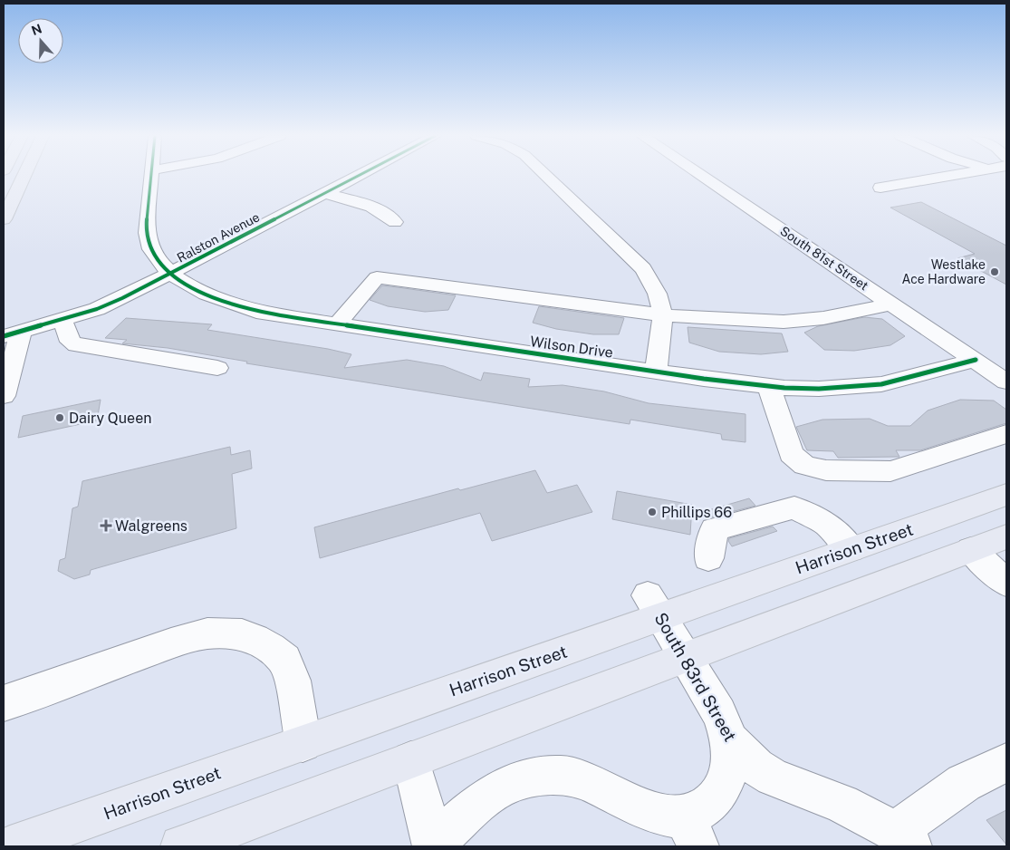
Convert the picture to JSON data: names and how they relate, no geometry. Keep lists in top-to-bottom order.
{
  "streets": {
    "main road": ["Harrison Street"],
    "street": [
      "Ralston Avenue",
      "South 81st Street",
      "Wilson Drive",
      "South 83rd Street"
    ]
  },
  "crossings": [
    ["Ralston Avenue", "Wilson Drive"],
    ["South 81st Street", "Wilson Drive"],
    ["Harrison Street", "South 83rd Street"]
  ],
  "places": {
    "other": ["Westlake Ace Hardware", "Dairy Queen", "Phillips 66"],
    "health": ["Walgreens"]
  },
  "north": "top"
}
